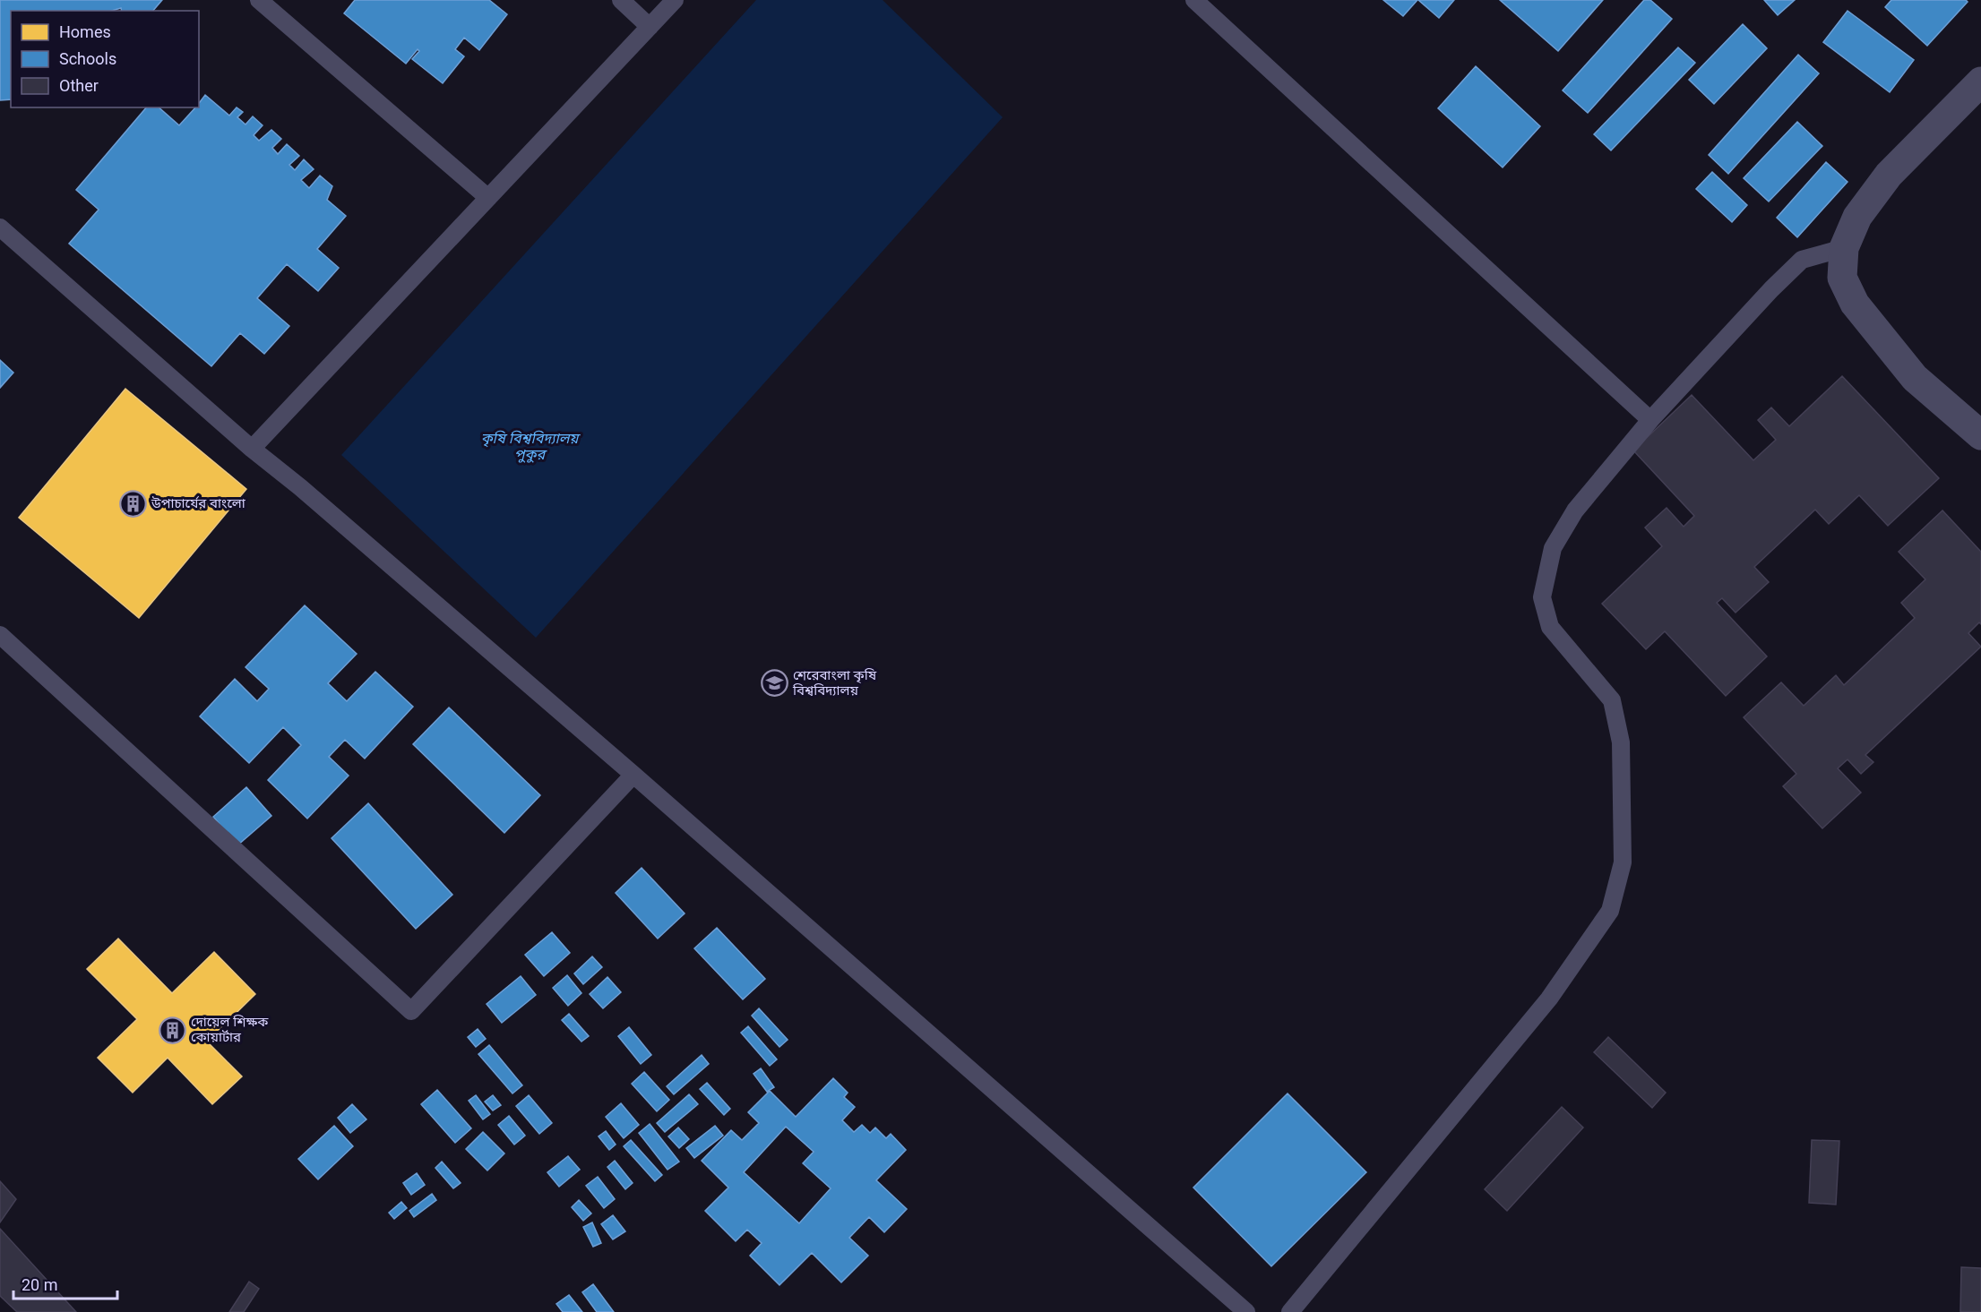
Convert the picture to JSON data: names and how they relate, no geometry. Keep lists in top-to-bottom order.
{
  "water": ["কৃষি বিশ্ববিদ্যালয় পুকুর"],
  "places": {
    "building": ["উপাচার্যের বাংলো", "দোয়েল শিক্ষক কোয়ার্টার"],
    "school or university": ["শেরেবাংলা কৃষি বিশ্ববিদ্যালয়"]
  },
  "legend": ["Homes", "Schools", "Other"],
  "scale_bar": "20 m"
}
